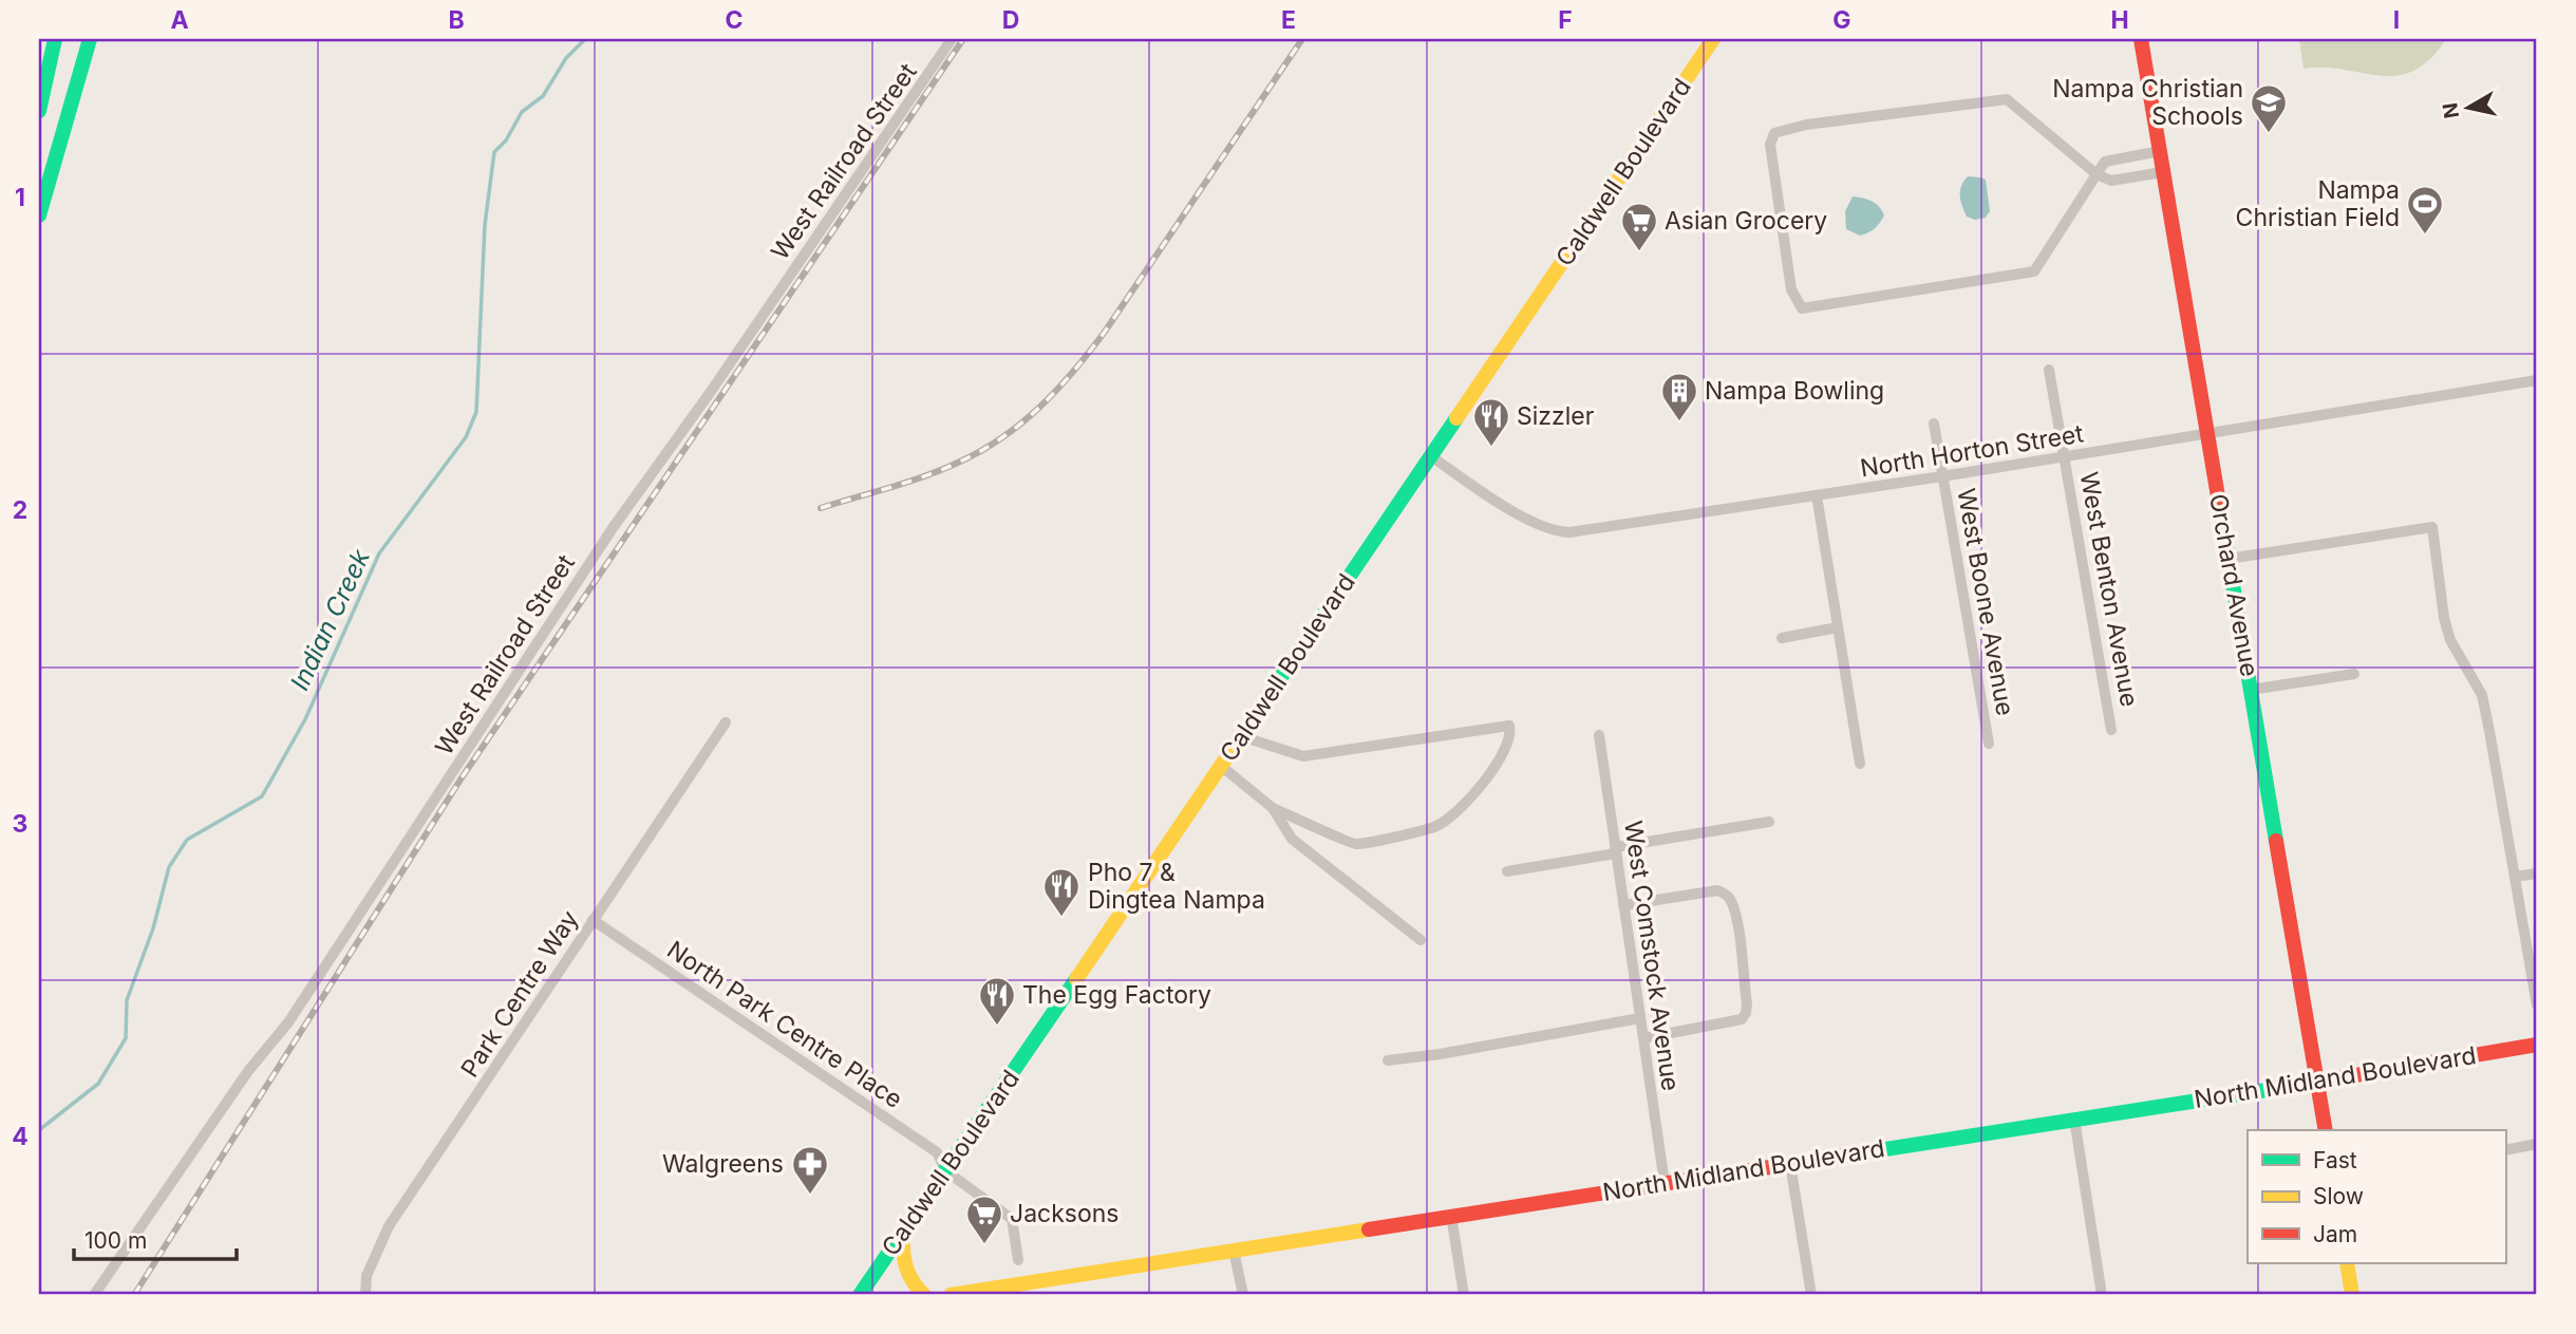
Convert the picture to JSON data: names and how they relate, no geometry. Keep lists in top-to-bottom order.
{
  "streets": {
    "main road": ["Caldwell Boulevard", "Orchard Avenue", "North Midland Boulevard"],
    "street": [
      "West Railroad Street",
      "North Horton Street",
      "West Benton Avenue",
      "West Boone Avenue",
      "West Comstock Avenue",
      "Park Centre Way",
      "North Park Centre Place"
    ]
  },
  "crossings": [
    ["Caldwell Boulevard", "North Horton Street"],
    ["Caldwell Boulevard", "North Park Centre Place"],
    ["North Horton Street", "Orchard Avenue"],
    ["North Horton Street", "West Benton Avenue"],
    ["North Horton Street", "West Boone Avenue"],
    ["Orchard Avenue", "North Midland Boulevard"],
    ["West Comstock Avenue", "North Midland Boulevard"],
    ["Park Centre Way", "North Park Centre Place"]
  ],
  "water": ["Indian Creek"],
  "places": {
    "school or university": ["Nampa Christian Schools"],
    "sports": ["Nampa Christian Field"],
    "supermarket": ["Asian Grocery", "Jacksons"],
    "building": ["Nampa Bowling"],
    "restaurant": ["Sizzler", "Pho 7 & Dingtea Nampa", "The Egg Factory"],
    "pharmacy": ["Walgreens"]
  },
  "legend": ["Fast", "Slow", "Jam"],
  "scale_bar": "100 m",
  "north": "left",
  "grid": {
    "columns": [
      "A",
      "B",
      "C",
      "D",
      "E",
      "F",
      "G",
      "H",
      "I"
    ],
    "rows": [
      "1",
      "2",
      "3",
      "4"
    ]
  }
}
